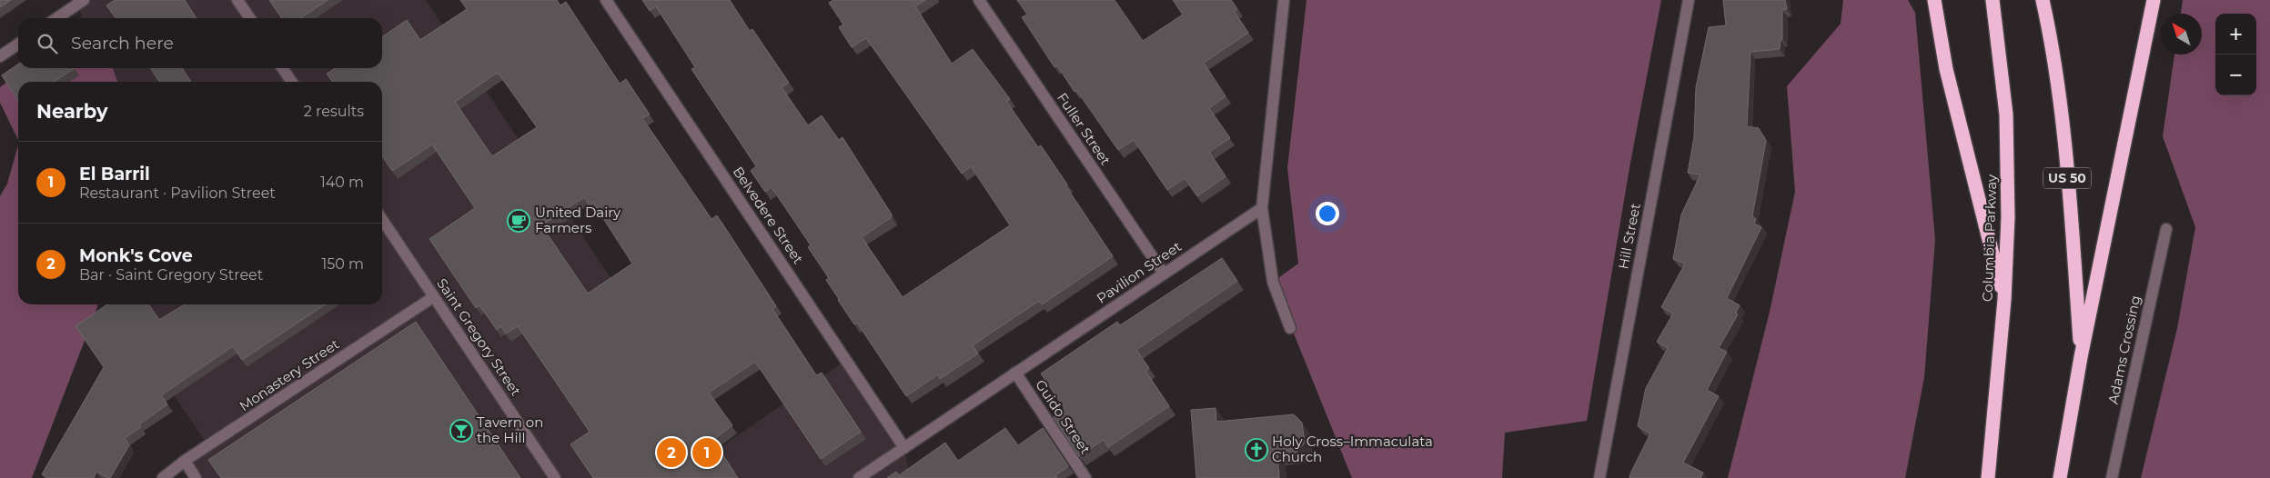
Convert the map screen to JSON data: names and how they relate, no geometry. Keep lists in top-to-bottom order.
{
  "streets": {
    "highway": ["US 50", "Columbia Parkway"],
    "street": [
      "Fuller Street",
      "Belvedere Street",
      "Hill Street",
      "Pavilion Street",
      "Saint Gregory Street",
      "Adams Crossing",
      "Monastery Street",
      "Guido Street"
    ]
  },
  "crossings": [
    ["Fuller Street", "Pavilion Street"],
    ["Belvedere Street", "Pavilion Street"],
    ["Pavilion Street", "Guido Street"],
    ["Saint Gregory Street", "Monastery Street"]
  ],
  "places": {
    "cafe": ["United Dairy Farmers"],
    "bar": ["Tavern on the Hill"],
    "church": ["Holy Cross–Immaculata Church"]
  },
  "north": "top left",
  "page": {
    "map_buttons": ["+", "−"],
    "search": "Search here",
    "heading": ["Nearby", "2 results"],
    "list": [
      {
        "mark": "1",
        "name": "El Barril",
        "note": "Restaurant · Pavilion Street",
        "value": "140 m"
      },
      {
        "mark": "2",
        "name": "Monk's Cove",
        "note": "Bar · Saint Gregory Street",
        "value": "150 m"
      }
    ],
    "pins": ["1", "2"]
  }
}
